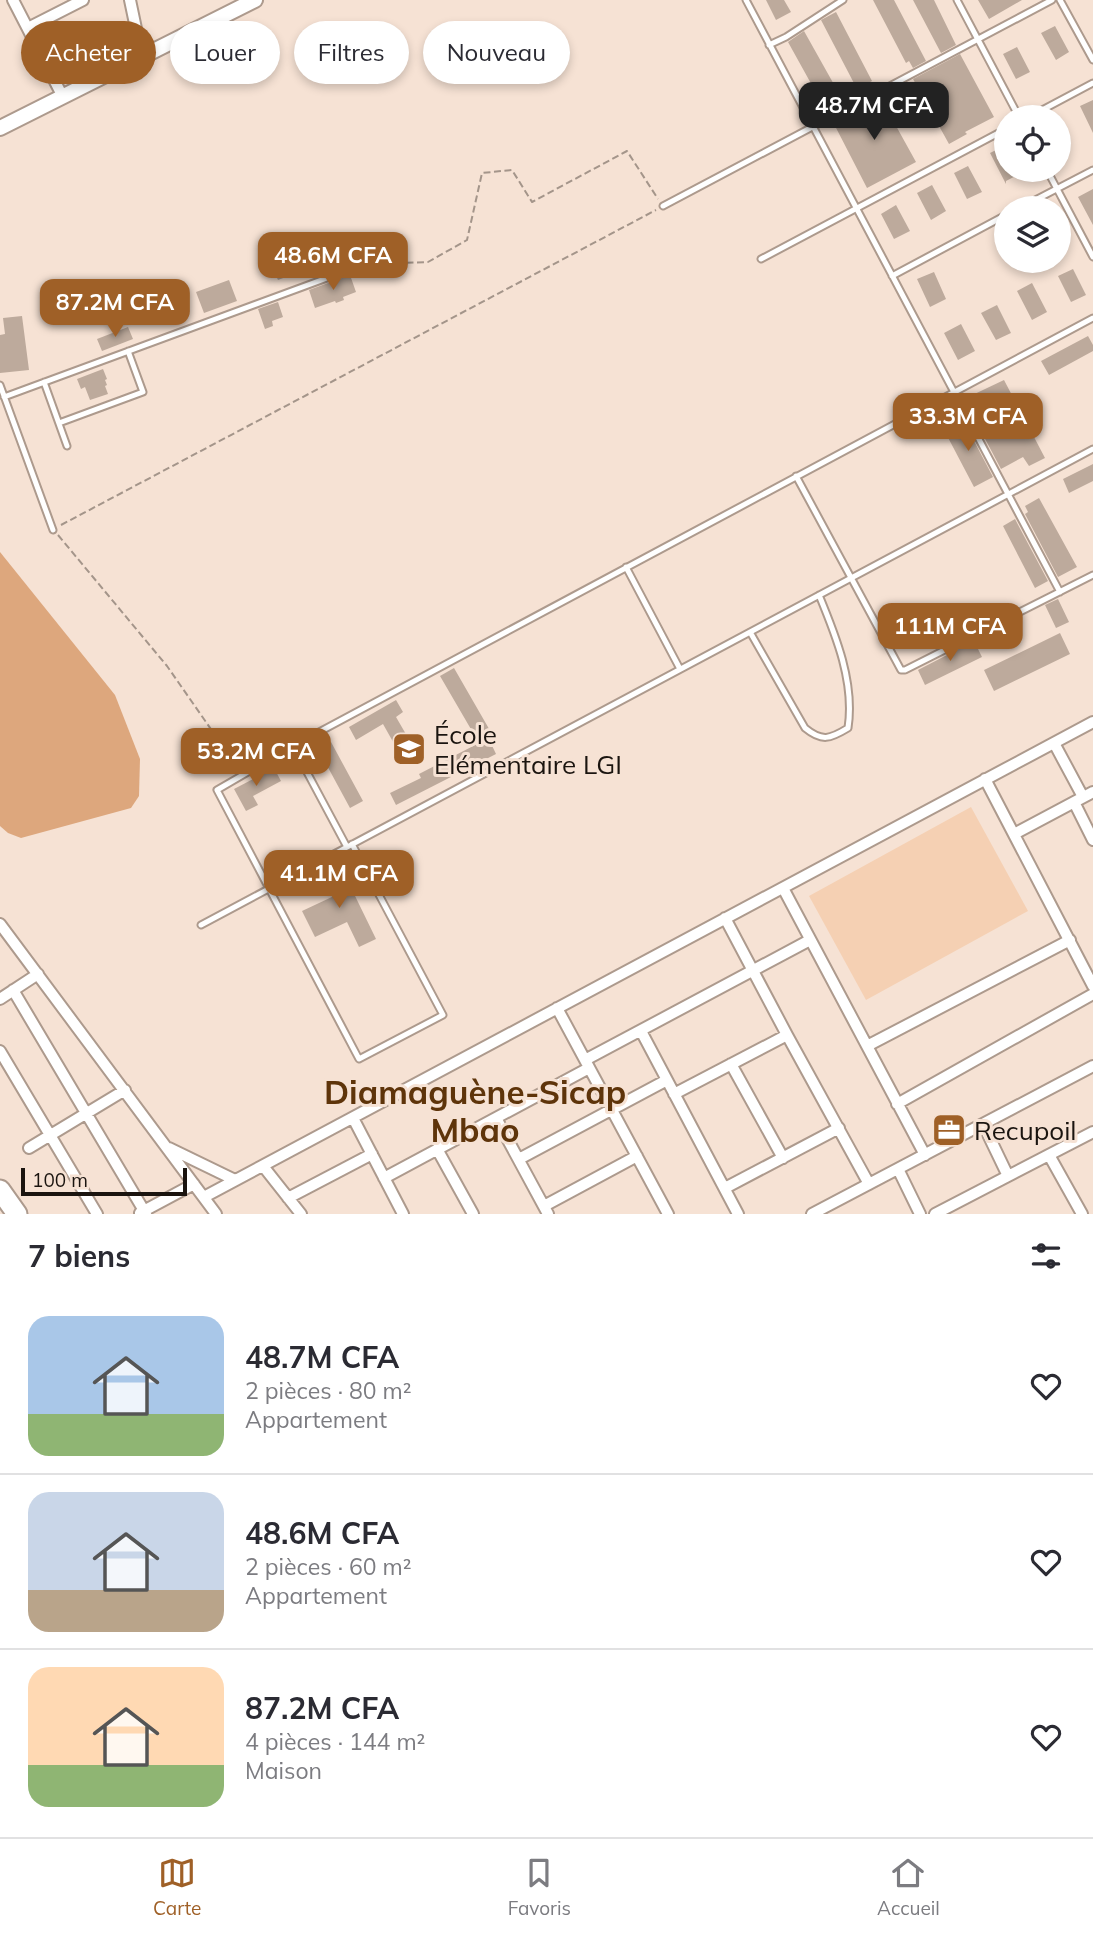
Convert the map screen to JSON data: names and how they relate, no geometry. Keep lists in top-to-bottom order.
{
  "districts": ["Diamaguène-Sicap Mbao"],
  "places": {
    "school or university": ["École Elémentaire LGI"],
    "office": ["Recupoil"]
  },
  "scale_bar": "100 m",
  "page": {
    "chip": [
      "Acheter",
      "Louer",
      "Filtres",
      "Nouveau"
    ],
    "price": [
      "48.7M CFA",
      "48.6M CFA",
      "87.2M CFA",
      "33.3M CFA",
      "111M CFA",
      "53.2M CFA",
      "41.1M CFA"
    ],
    "scale": "100 m",
    "heading": "7 biens",
    "list": [
      {
        "name": "48.7M CFA",
        "note": "2 pièces · 80 m² · Appartement"
      },
      {
        "name": "48.6M CFA",
        "note": "2 pièces · 60 m² · Appartement"
      },
      {
        "name": "87.2M CFA",
        "note": "4 pièces · 144 m² · Maison"
      }
    ],
    "tabs": ["Carte", "Favoris", "Accueil"]
  }
}
